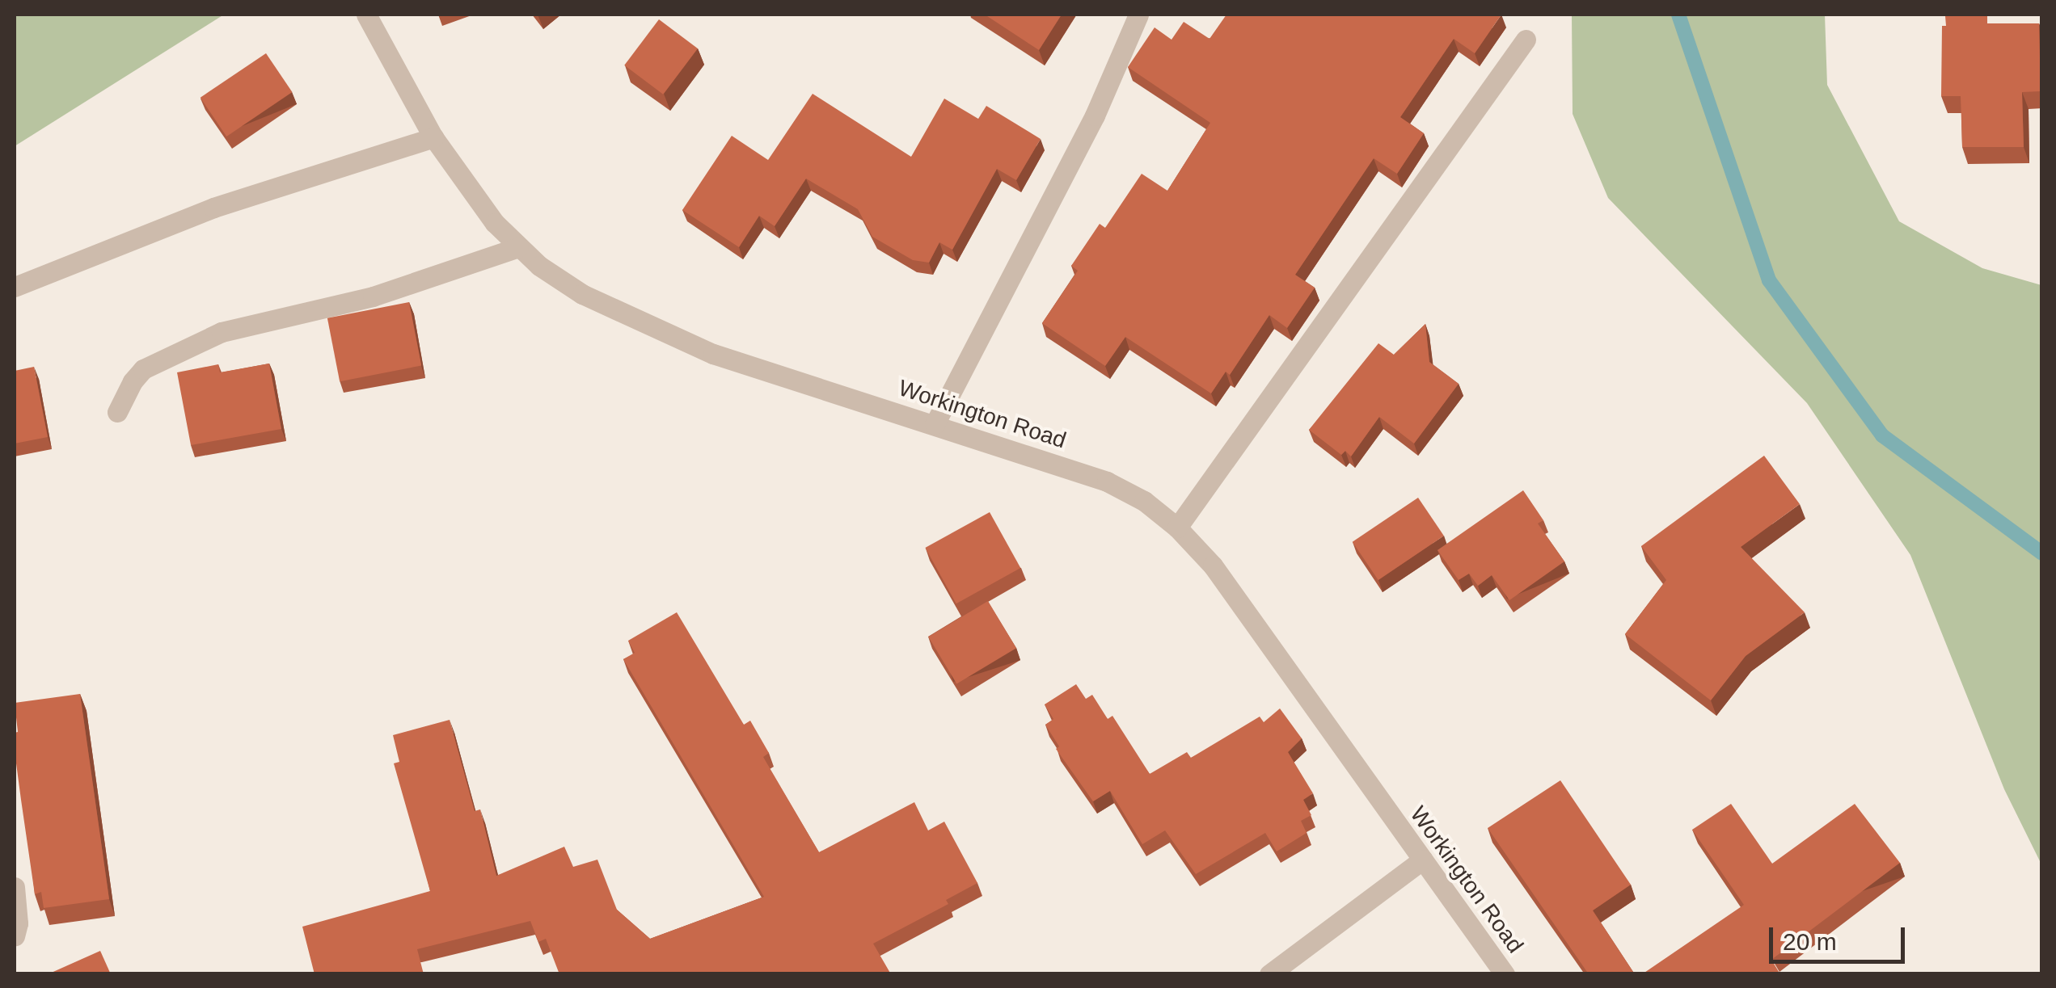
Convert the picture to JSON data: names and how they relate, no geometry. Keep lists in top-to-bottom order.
{
  "streets": {
    "street": ["Workington Road"]
  },
  "scale_bar": "20 m"
}
